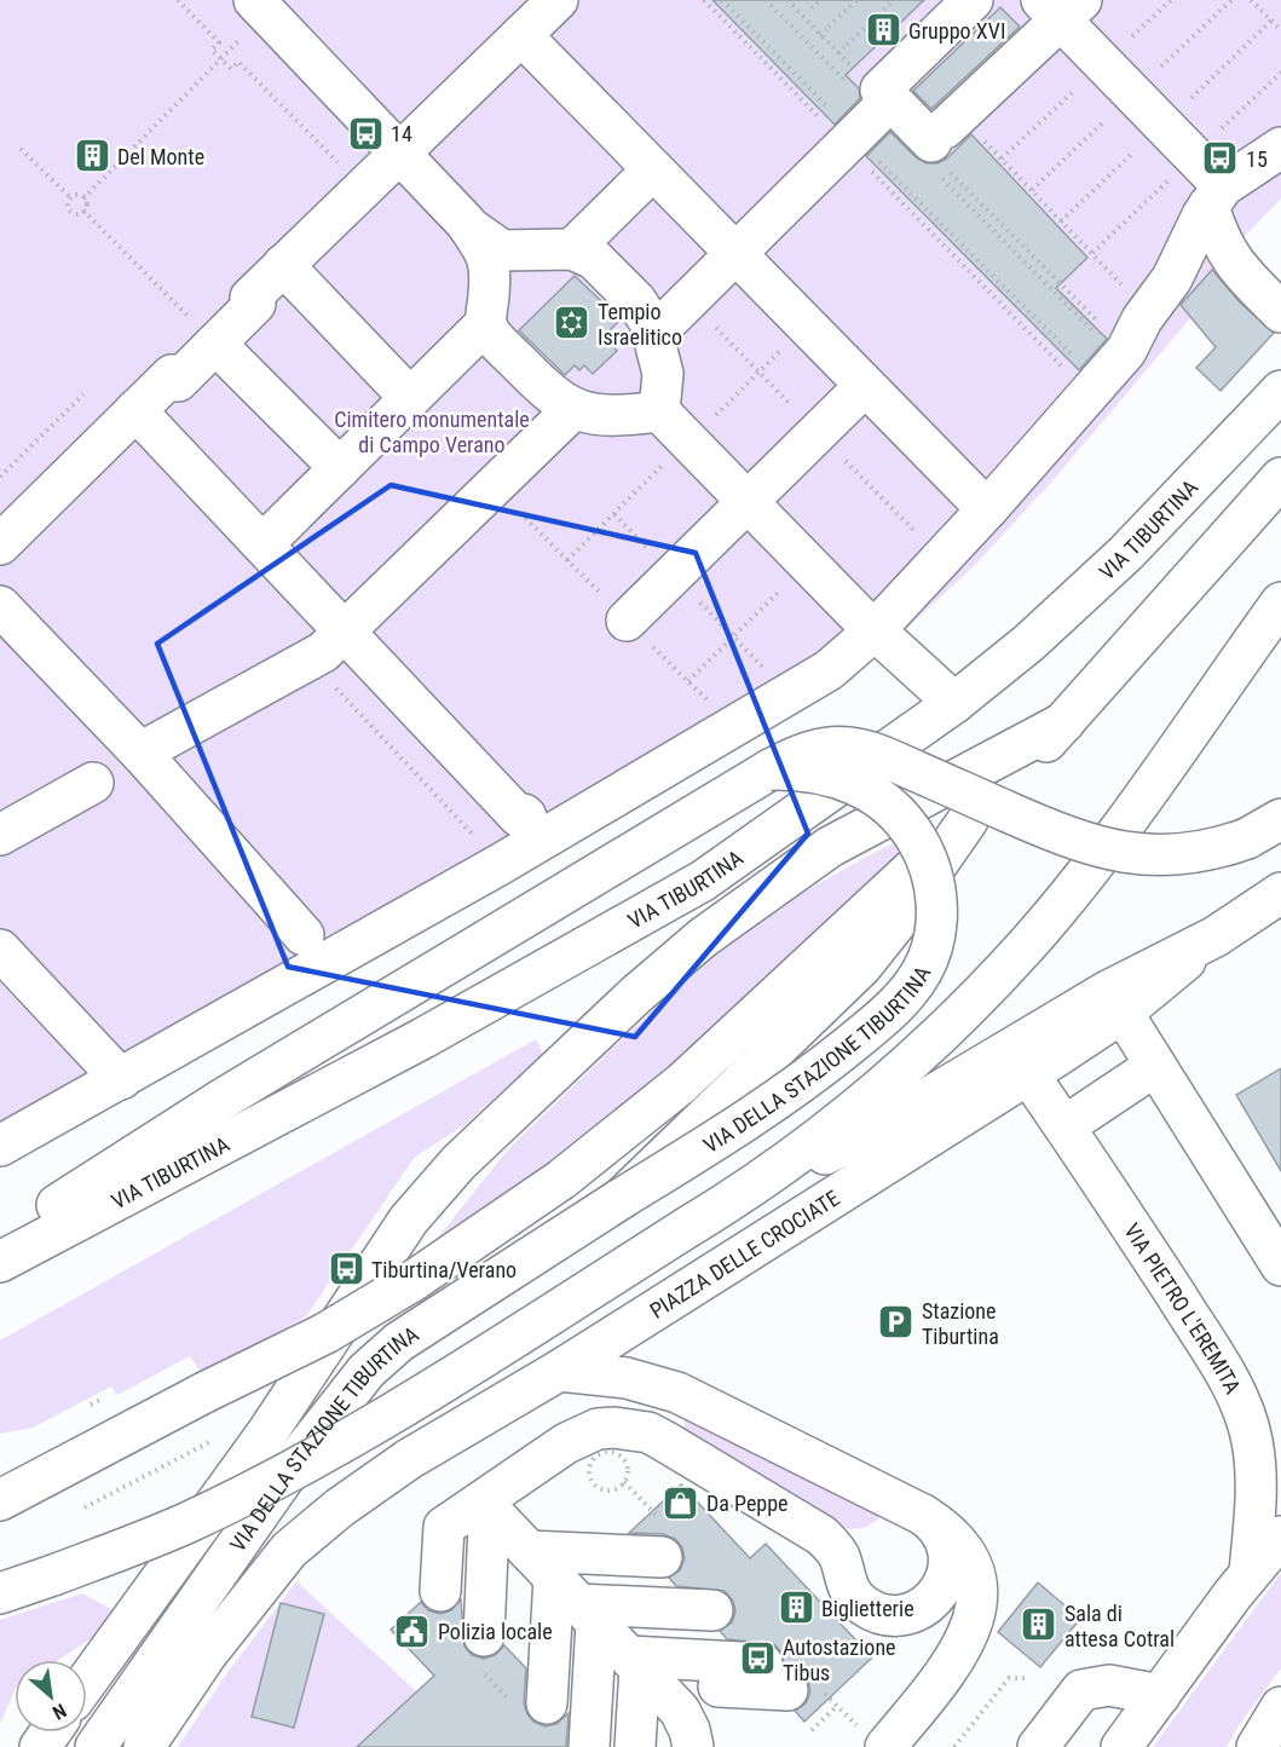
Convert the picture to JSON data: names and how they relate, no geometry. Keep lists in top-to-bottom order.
{
  "streets": {
    "main road": [
      "VIA TIBURTINA",
      "VIA DELLA STAZIONE TIBURTINA",
      "PIAZZA DELLE CROCIATE",
      "VIA PIETRO L'EREMITA"
    ]
  },
  "crossings": [
    ["VIA TIBURTINA", "VIA DELLA STAZIONE TIBURTINA"],
    ["VIA DELLA STAZIONE TIBURTINA", "PIAZZA DELLE CROCIATE"],
    ["PIAZZA DELLE CROCIATE", "VIA PIETRO L'EREMITA"]
  ],
  "parks": ["Cimitero monumentale di Campo Verano"],
  "places": {
    "building": [
      "Gruppo XVI",
      "Del Monte",
      "Biglietterie",
      "Sala di attesa Cotral"
    ],
    "bus stop": [
      "14",
      "15",
      "Tiburtina/Verano",
      "Autostazione Tibus"
    ],
    "synagogue": ["Tempio Israelitico"],
    "parking": ["Stazione Tiburtina"],
    "shop": ["Da Peppe"],
    "public building": ["Polizia locale"]
  },
  "north": "bottom right"
}
